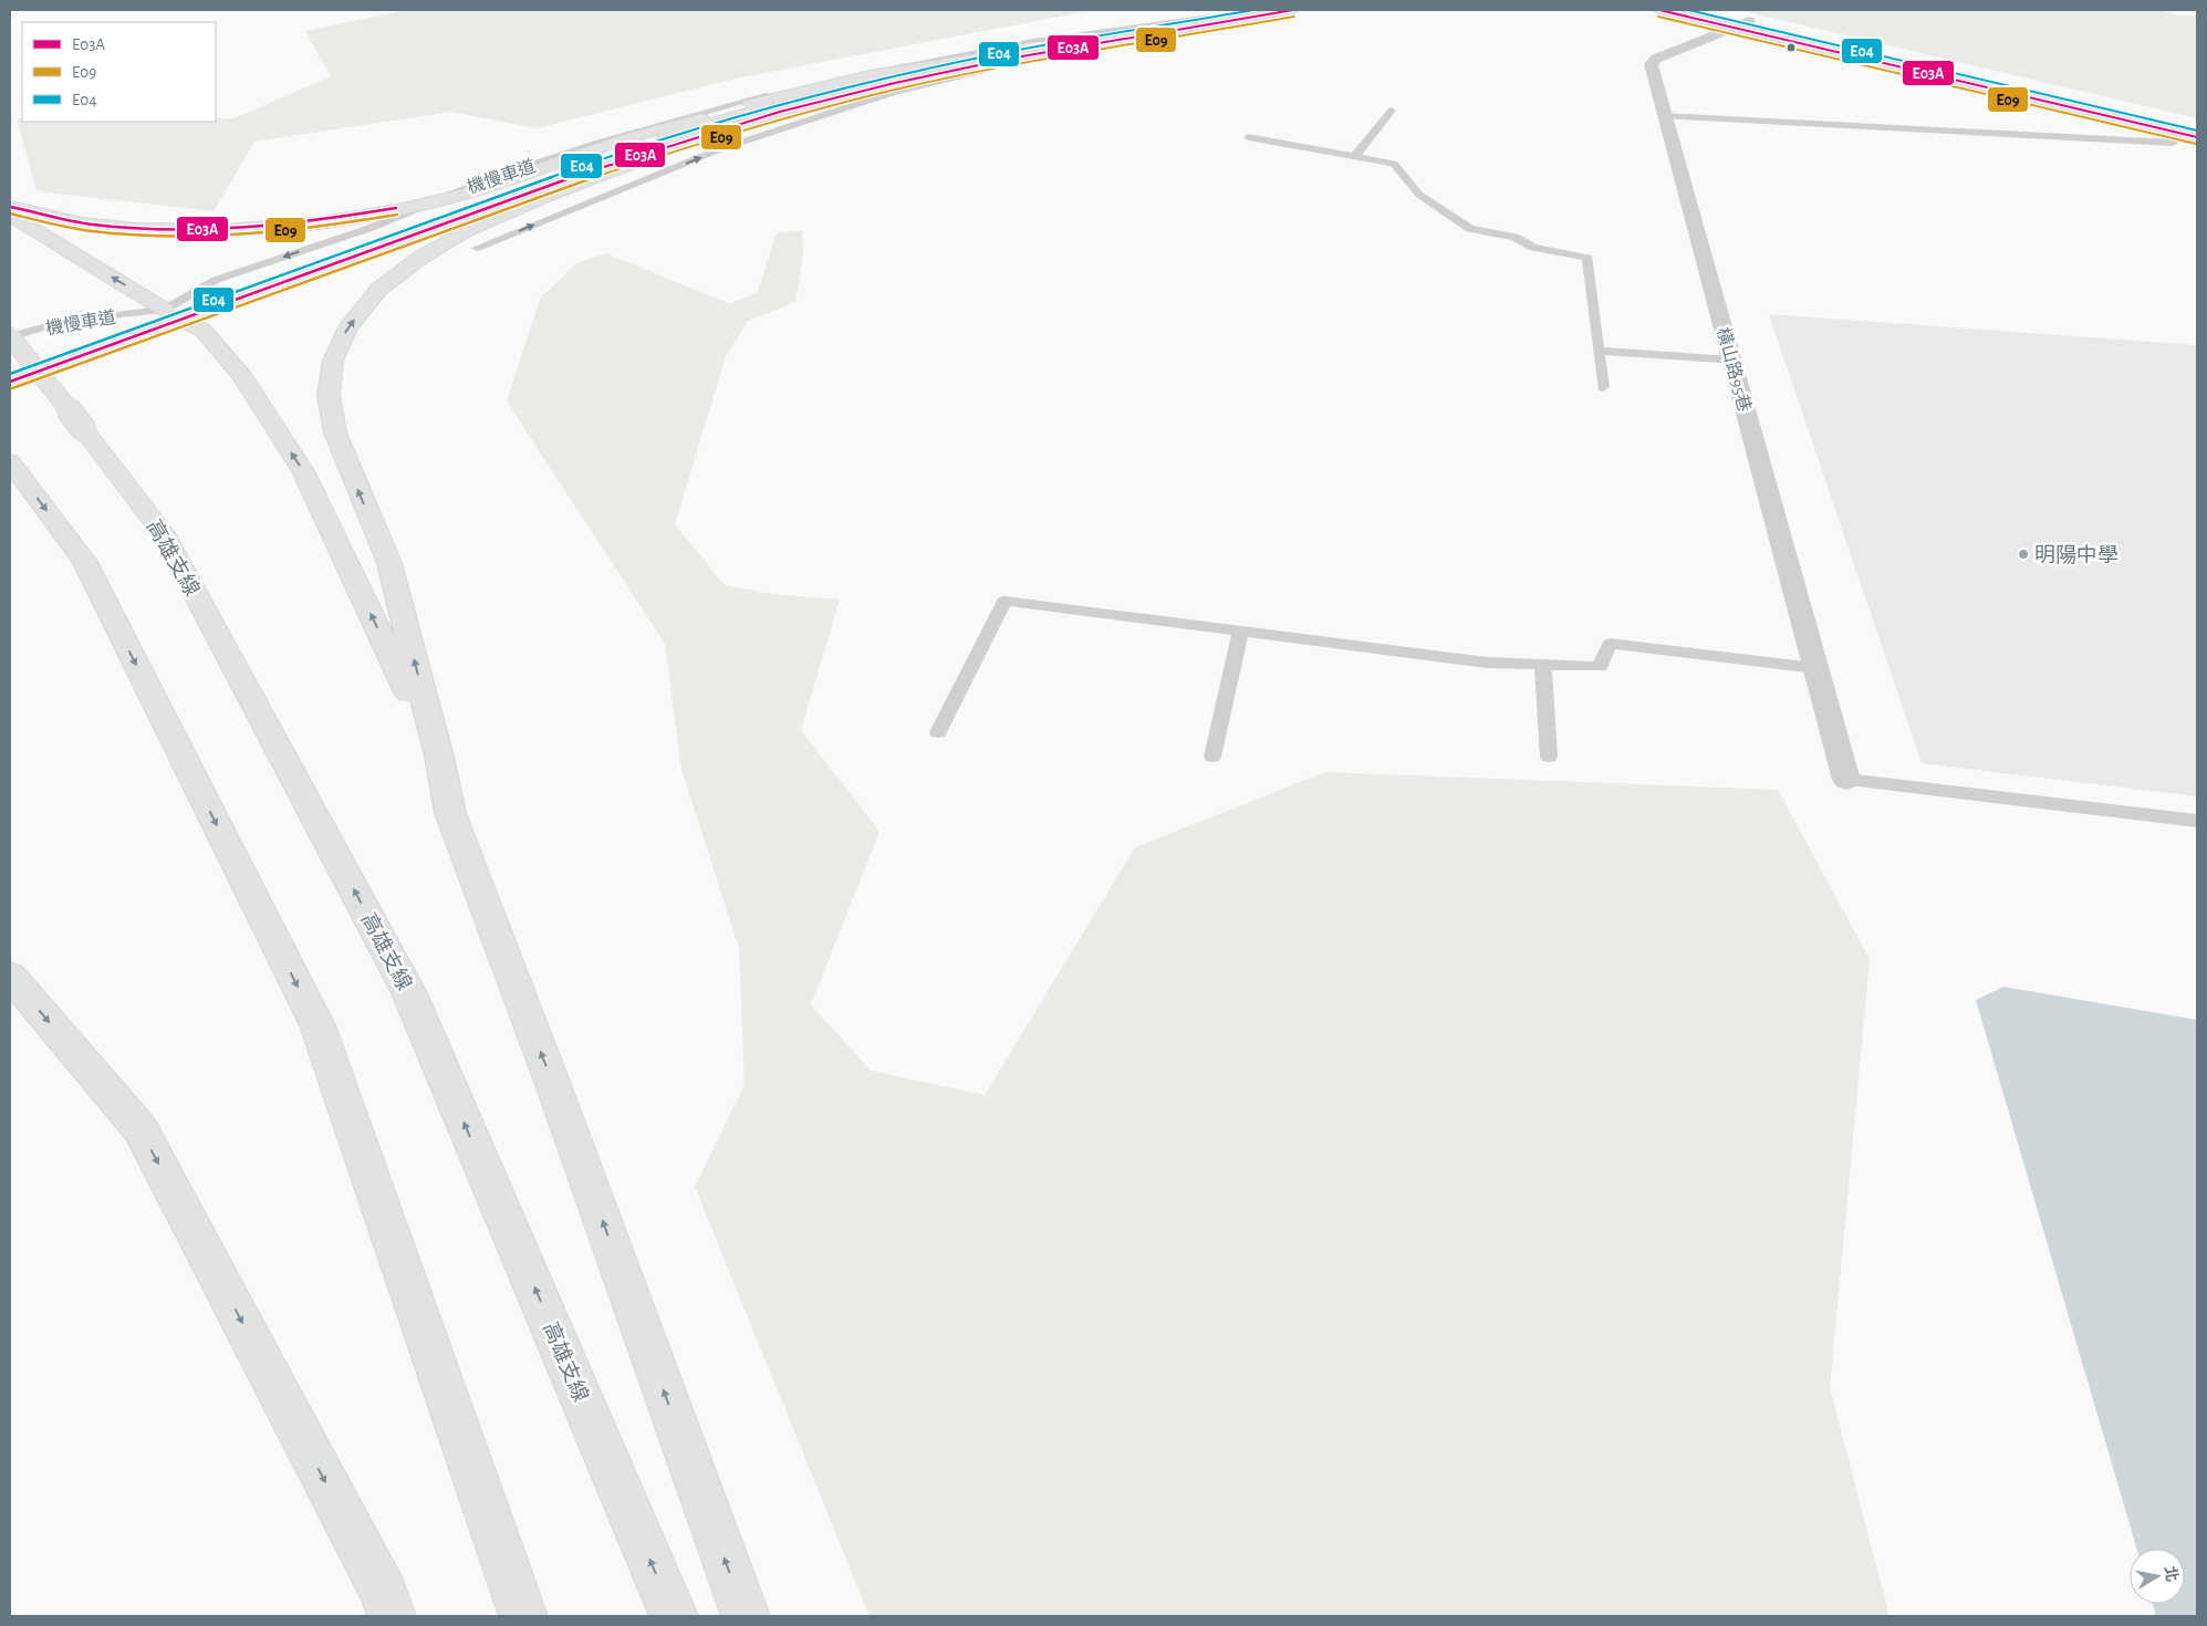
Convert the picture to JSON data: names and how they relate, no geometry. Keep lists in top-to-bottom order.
{
  "streets": {
    "main road": ["高雄支線"],
    "street": ["橫山路95巷"],
    "lane": ["機慢車道"]
  },
  "crossings": [
    ["機慢車道", "高雄支線"]
  ],
  "places": ["明陽中學"],
  "lines": ["transit line E03A", "transit line E04", "transit line E09"],
  "legend": ["E03A", "E09", "E04"],
  "north": "right"
}
